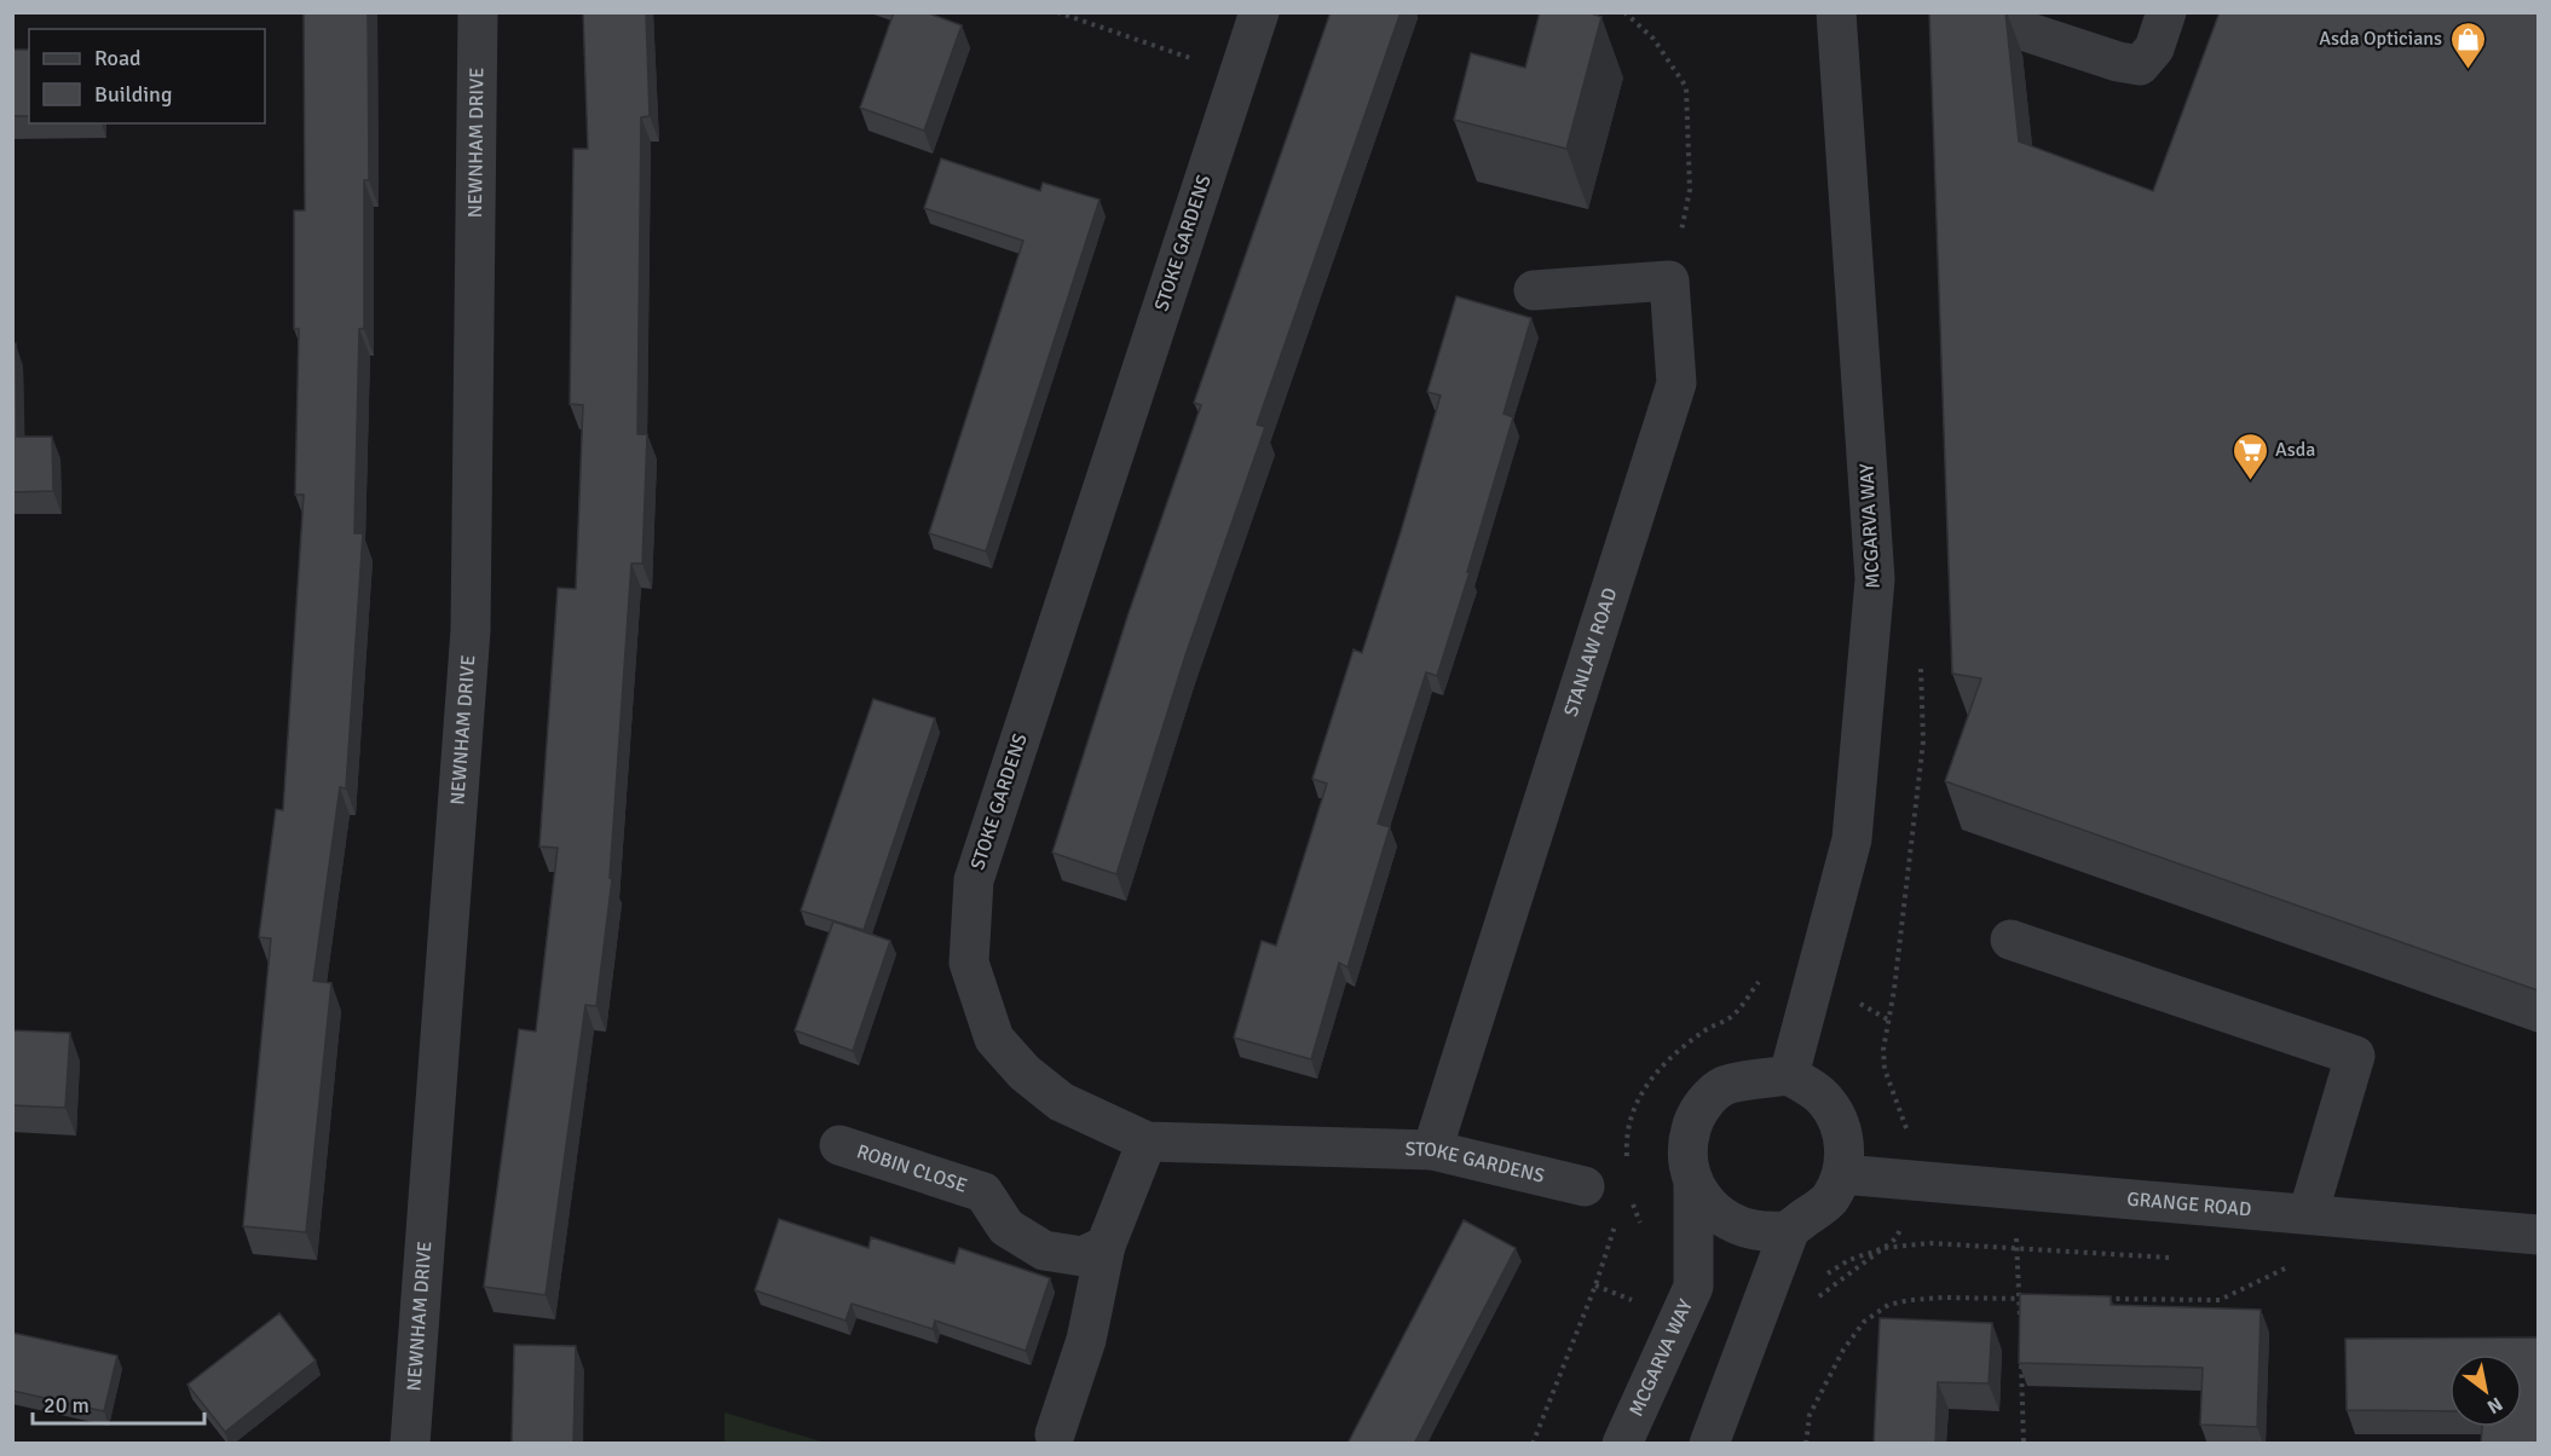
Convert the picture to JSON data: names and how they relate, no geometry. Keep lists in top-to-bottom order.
{
  "streets": {
    "street": [
      "NEWNHAM DRIVE",
      "STOKE GARDENS",
      "MCGARVA WAY",
      "STANLAW ROAD",
      "ROBIN CLOSE",
      "GRANGE ROAD"
    ]
  },
  "crossings": [
    ["STOKE GARDENS", "STANLAW ROAD"],
    ["MCGARVA WAY", "GRANGE ROAD"]
  ],
  "places": {
    "shop": ["Asda Opticians"],
    "supermarket": ["Asda"]
  },
  "legend": ["Road", "Building"],
  "scale_bar": "20 m",
  "north": "bottom right"
}
